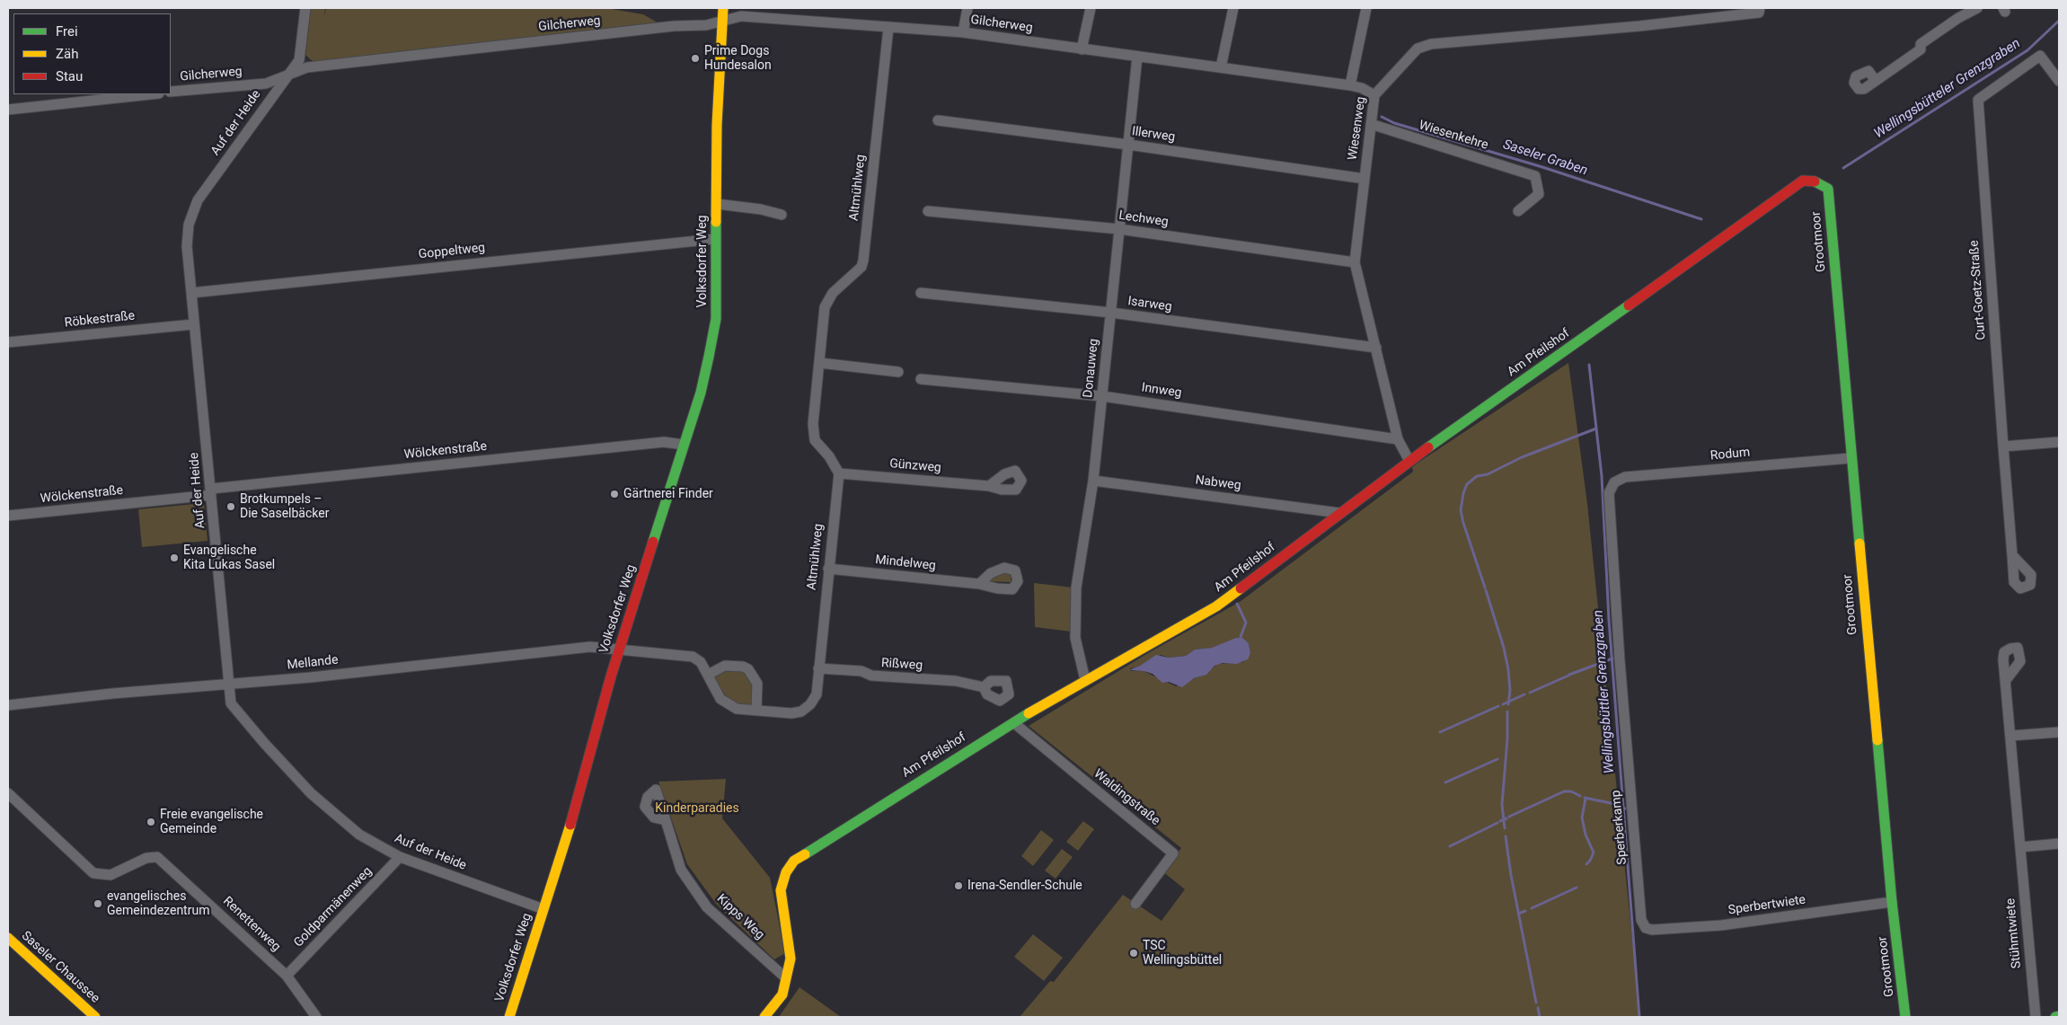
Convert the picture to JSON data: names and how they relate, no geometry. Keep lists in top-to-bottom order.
{
  "streets": {
    "street": [
      "Gilcherweg",
      "Auf der Heide",
      "Wiesenweg",
      "Illerweg",
      "Wiesenkehre",
      "Altmühlweg",
      "Lechweg",
      "Grootmoor",
      "Goppeltweg",
      "Volksdorfer Weg",
      "Curt-Goetz-Straße",
      "Isarweg",
      "Röbkestraße",
      "Am Pfeilshof",
      "Donauweg",
      "Innweg",
      "Wölckenstraße",
      "Rodum",
      "Günzweg",
      "Nabweg",
      "Mindelweg",
      "Mellande",
      "Rißweg",
      "Waldingstraße",
      "Sperberkamp",
      "Sperbertwiete",
      "Goldparmänenweg",
      "Kipps Weg",
      "Renettenweg",
      "Stühmtwiete",
      "Saseler Chaussee"
    ]
  },
  "crossings": [
    ["Gilcherweg", "Auf der Heide"],
    ["Gilcherweg", "Wiesenweg"],
    ["Gilcherweg", "Altmühlweg"],
    ["Gilcherweg", "Volksdorfer Weg"],
    ["Gilcherweg", "Donauweg"],
    ["Auf der Heide", "Goppeltweg"],
    ["Auf der Heide", "Volksdorfer Weg"],
    ["Auf der Heide", "Röbkestraße"],
    ["Auf der Heide", "Wölckenstraße"],
    ["Auf der Heide", "Mellande"],
    ["Auf der Heide", "Goldparmänenweg"],
    ["Wiesenweg", "Illerweg"],
    ["Wiesenweg", "Wiesenkehre"],
    ["Wiesenweg", "Lechweg"],
    ["Wiesenweg", "Isarweg"],
    ["Wiesenweg", "Am Pfeilshof"],
    ["Wiesenweg", "Innweg"],
    ["Illerweg", "Donauweg"],
    ["Altmühlweg", "Volksdorfer Weg"],
    ["Altmühlweg", "Günzweg"],
    ["Altmühlweg", "Mindelweg"],
    ["Altmühlweg", "Mellande"],
    ["Altmühlweg", "Rißweg"],
    ["Lechweg", "Donauweg"],
    ["Grootmoor", "Am Pfeilshof"],
    ["Grootmoor", "Rodum"],
    ["Grootmoor", "Sperbertwiete"],
    ["Goppeltweg", "Volksdorfer Weg"],
    ["Volksdorfer Weg", "Wölckenstraße"],
    ["Volksdorfer Weg", "Mellande"],
    ["Isarweg", "Donauweg"],
    ["Am Pfeilshof", "Donauweg"],
    ["Am Pfeilshof", "Nabweg"],
    ["Am Pfeilshof", "Waldingstraße"],
    ["Am Pfeilshof", "Kipps Weg"],
    ["Donauweg", "Innweg"],
    ["Donauweg", "Nabweg"],
    ["Rodum", "Sperberkamp"],
    ["Sperberkamp", "Sperbertwiete"],
    ["Goldparmänenweg", "Renettenweg"]
  ],
  "water": ["Wellingsbütteler Grenzgraben", "Saseler Graben", "Wellingsbüttler Grenzgraben"],
  "parks": ["Kinderparadies"],
  "places": [
    "Prime Dogs Hundesalon",
    "Gärtnerei Finder",
    "Brotkumpels – Die Saselbäcker",
    "Evangelische Kita Lukas Sasel",
    "Freie evangelische Gemeinde",
    "Irena-Sendler-Schule",
    "evangelisches Gemeindezentrum",
    "TSC Wellingsbüttel"
  ],
  "legend": ["Frei", "Zäh", "Stau"]
}
